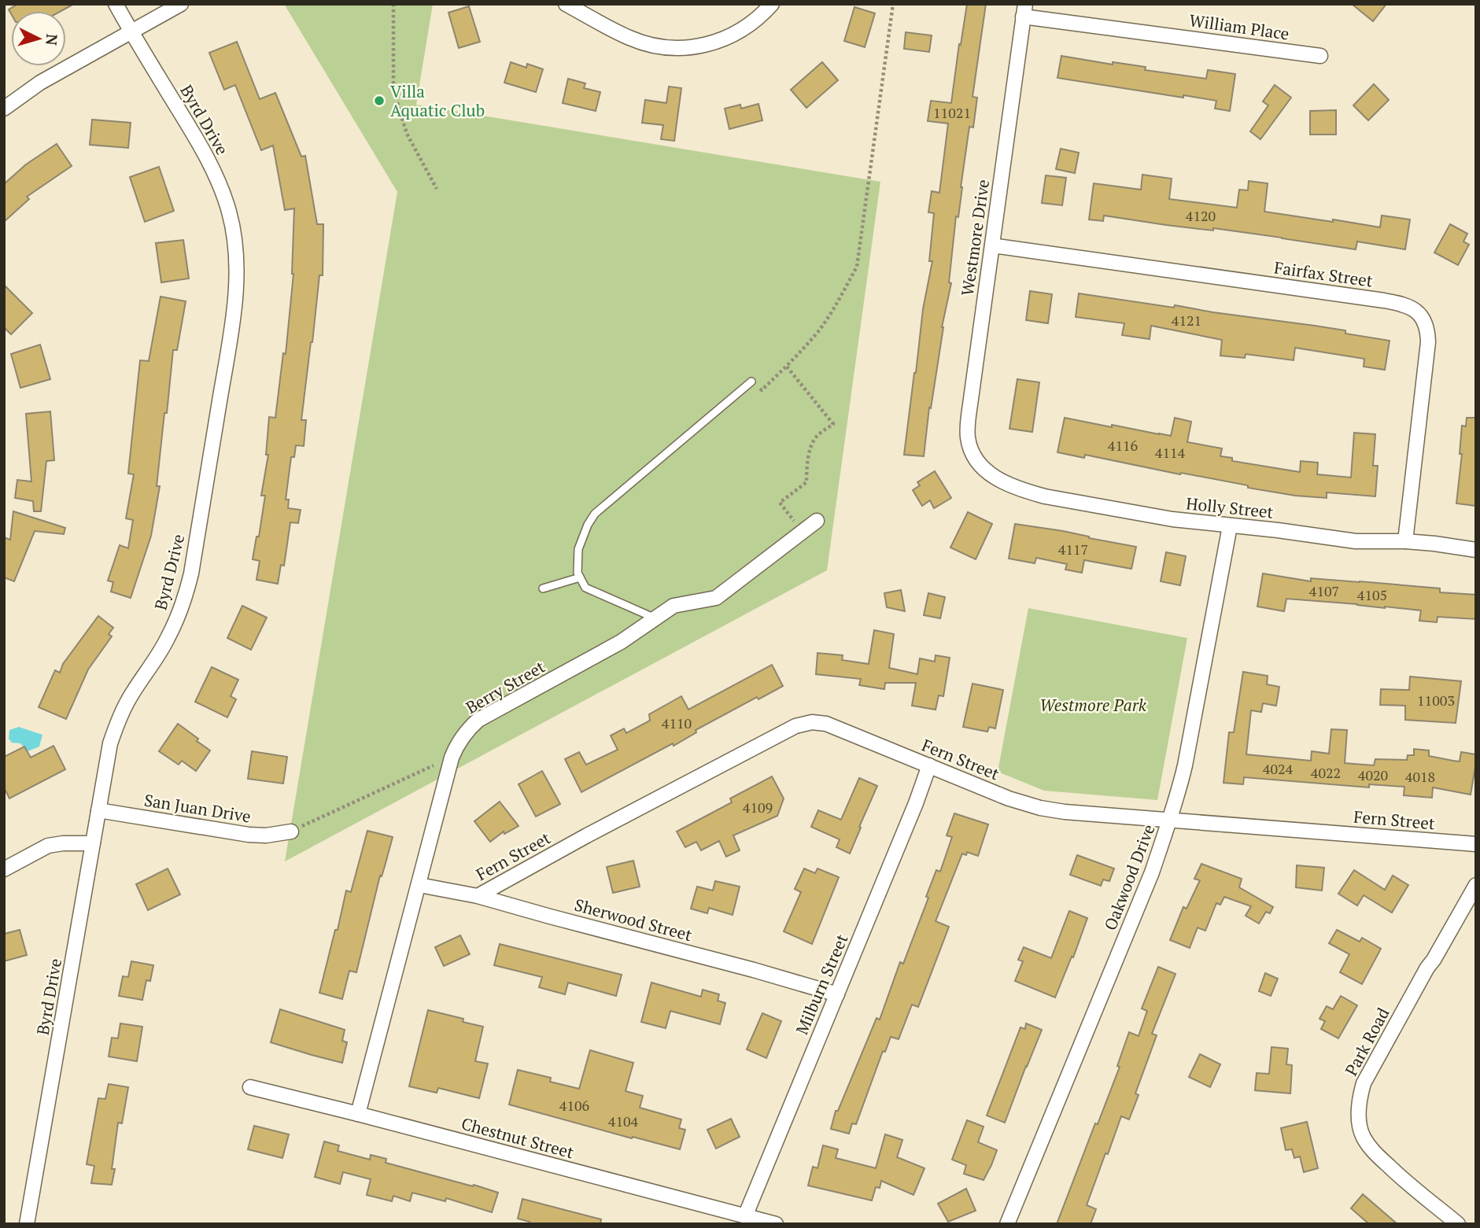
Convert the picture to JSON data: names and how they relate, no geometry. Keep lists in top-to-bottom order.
{
  "streets": {
    "street": [
      "William Place",
      "Byrd Drive",
      "Westmore Drive",
      "Fairfax Street",
      "Holly Street",
      "Berry Street",
      "Fern Street",
      "San Juan Drive",
      "Oakwood Drive",
      "Sherwood Street",
      "Milburn Street",
      "Park Road",
      "Chestnut Street"
    ]
  },
  "crossings": [
    ["William Place", "Westmore Drive"],
    ["Byrd Drive", "San Juan Drive"],
    ["Westmore Drive", "Fairfax Street"],
    ["Westmore Drive", "Holly Street"],
    ["Fairfax Street", "Holly Street"],
    ["Holly Street", "Oakwood Drive"],
    ["Berry Street", "Sherwood Street"],
    ["Berry Street", "Chestnut Street"],
    ["Fern Street", "Oakwood Drive"],
    ["Fern Street", "Sherwood Street"],
    ["Fern Street", "Milburn Street"],
    ["Sherwood Street", "Milburn Street"],
    ["Milburn Street", "Chestnut Street"]
  ],
  "parks": ["Westmore Park"],
  "places": ["Villa Aquatic Club"],
  "house_numbers": [
    "11021",
    "4120",
    "4121",
    "4116",
    "4114",
    "4117",
    "4107",
    "4105",
    "11003",
    "4110",
    "4024",
    "4022",
    "4020",
    "4018",
    "4109",
    "4106",
    "4104"
  ],
  "north": "right"
}
